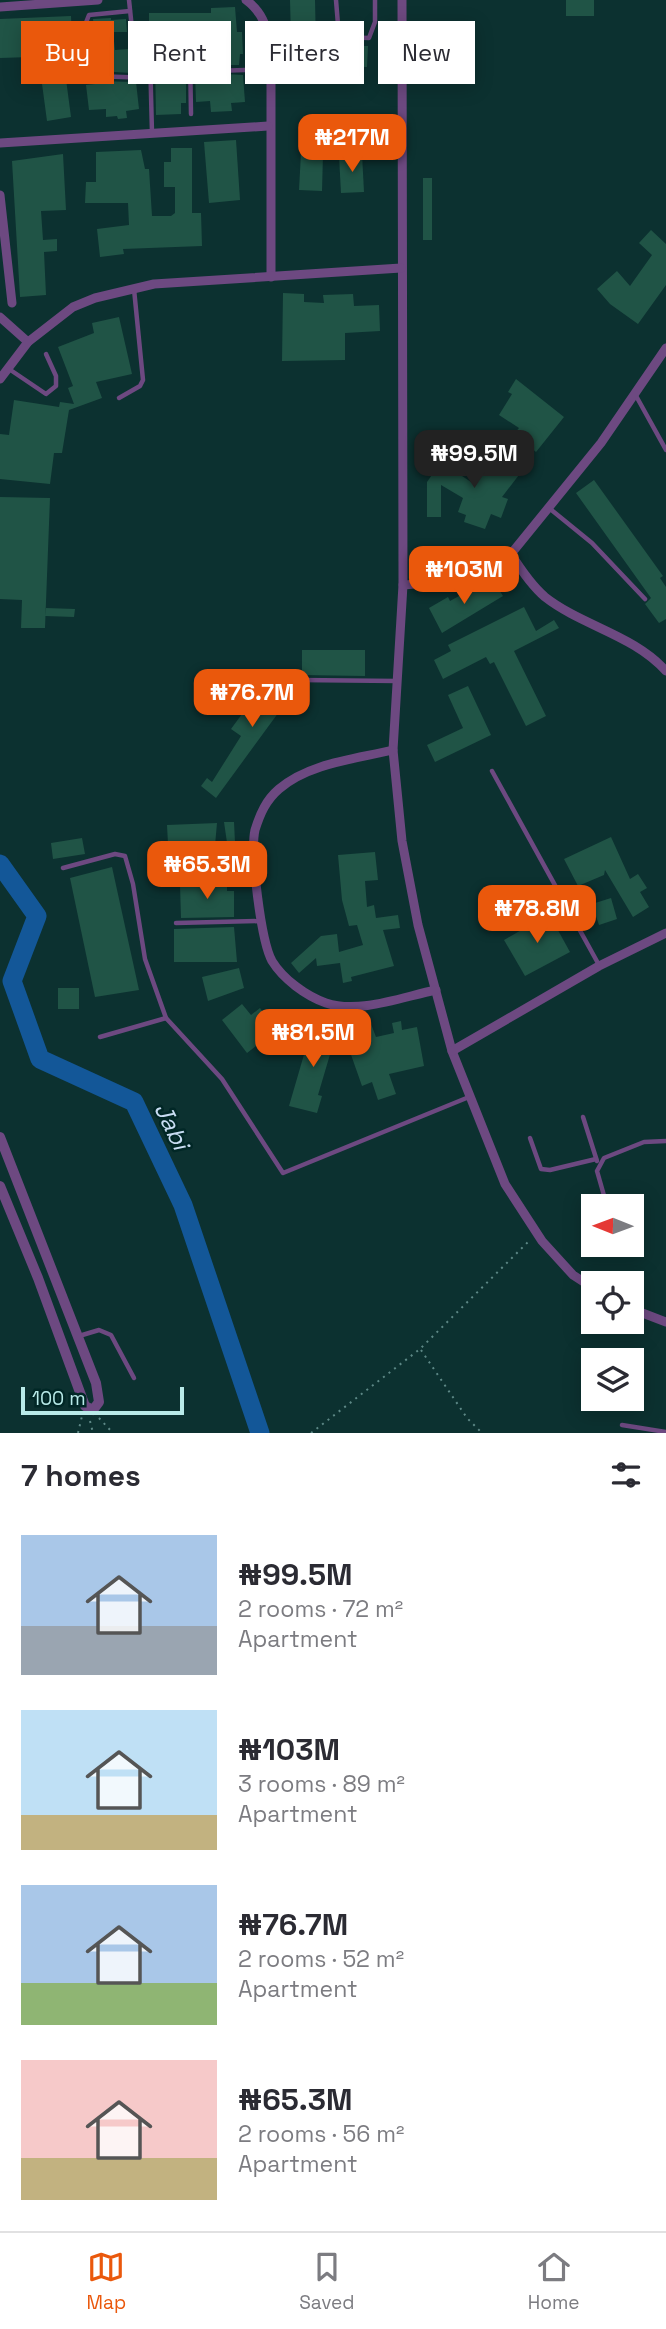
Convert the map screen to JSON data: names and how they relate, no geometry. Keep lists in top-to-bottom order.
{
  "water": ["Jabi"],
  "scale_bar": "100 m",
  "north": "left",
  "page": {
    "chip": [
      "Buy",
      "Rent",
      "Filters",
      "New"
    ],
    "price": [
      "₦217M",
      "₦99.5M",
      "₦103M",
      "₦76.7M",
      "₦65.3M",
      "₦78.8M",
      "₦81.5M"
    ],
    "scale": "100 m",
    "heading": "7 homes",
    "list": [
      {
        "name": "₦99.5M",
        "note": "2 rooms · 72 m² · Apartment"
      },
      {
        "name": "₦103M",
        "note": "3 rooms · 89 m² · Apartment"
      },
      {
        "name": "₦76.7M",
        "note": "2 rooms · 52 m² · Apartment"
      },
      {
        "name": "₦65.3M",
        "note": "2 rooms · 56 m² · Apartment"
      }
    ],
    "tabs": ["Map", "Saved", "Home"]
  }
}
